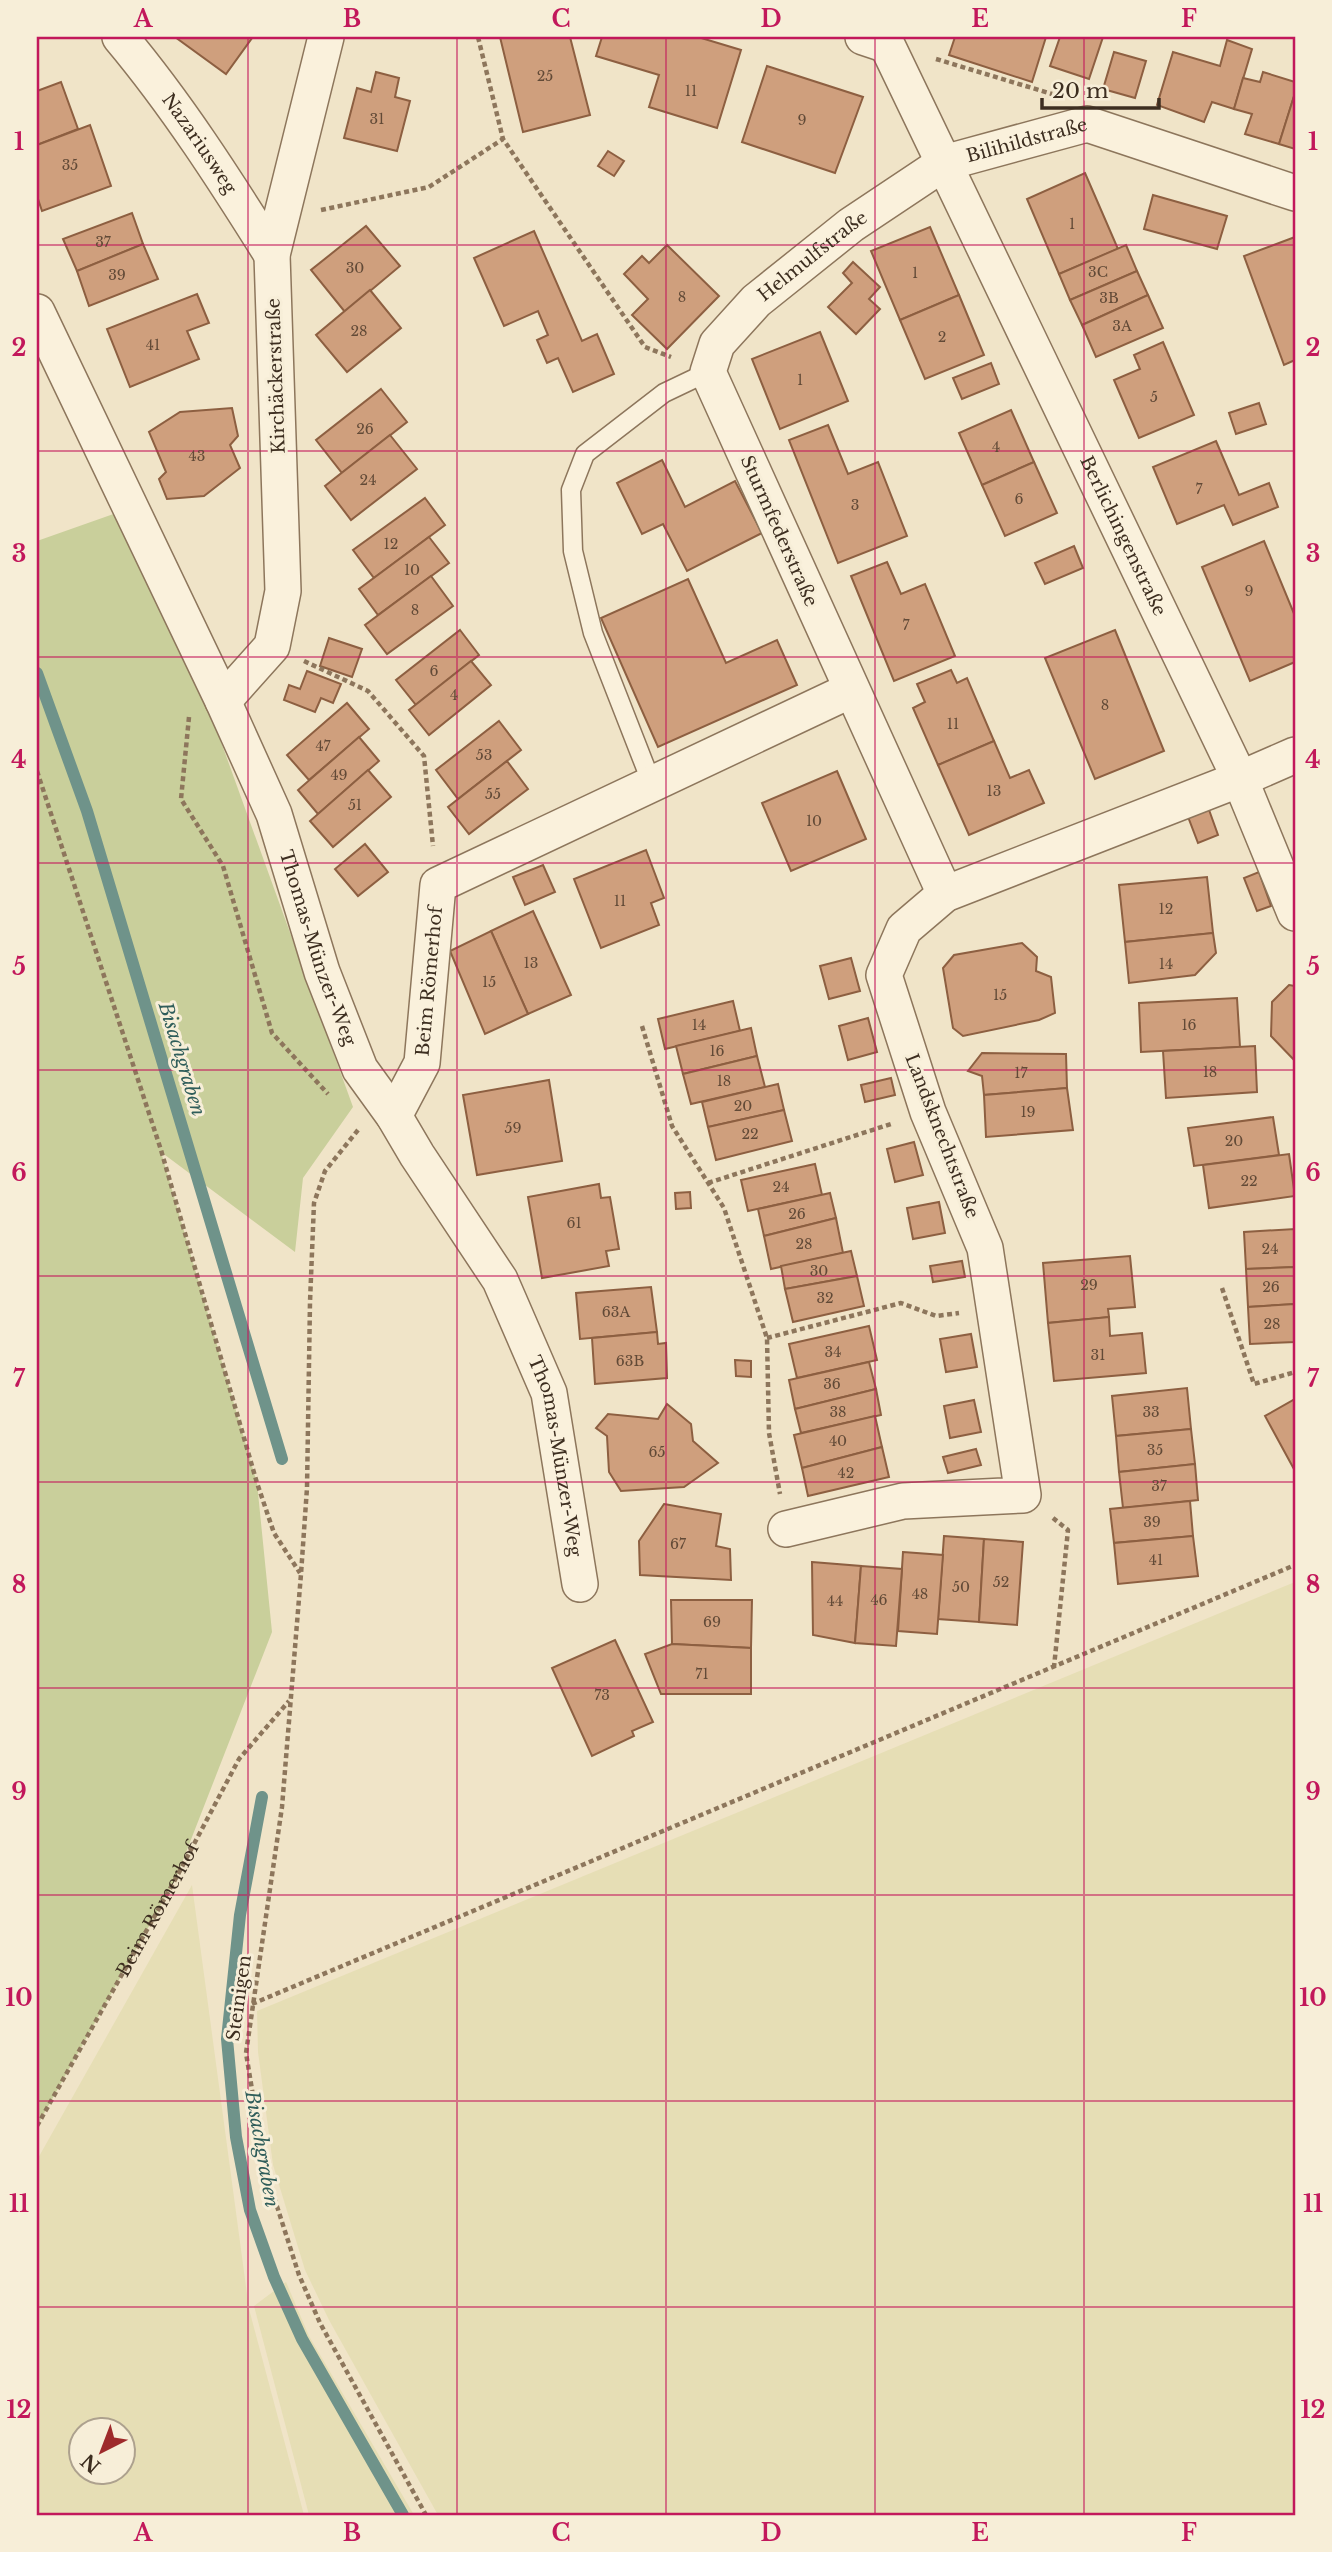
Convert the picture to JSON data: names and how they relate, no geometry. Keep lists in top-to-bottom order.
{
  "streets": {
    "street": [
      "Bilihildstraße",
      "Nazariusweg",
      "Helmulfstraße",
      "Kirchäckerstraße",
      "Sturmfederstraße",
      "Berlichingenstraße",
      "Thomas-Münzer-Weg",
      "Beim Römerhof",
      "Landsknechtstraße"
    ],
    "path": ["Steinigen"]
  },
  "crossings": [
    ["Bilihildstraße", "Helmulfstraße"],
    ["Bilihildstraße", "Berlichingenstraße"],
    ["Nazariusweg", "Kirchäckerstraße"],
    ["Helmulfstraße", "Sturmfederstraße"],
    ["Helmulfstraße", "Berlichingenstraße"],
    ["Sturmfederstraße", "Beim Römerhof"],
    ["Sturmfederstraße", "Landsknechtstraße"],
    ["Berlichingenstraße", "Landsknechtstraße"],
    ["Thomas-Münzer-Weg", "Beim Römerhof"],
    ["Beim Römerhof", "Steinigen"]
  ],
  "water": ["Bisachgraben"],
  "house_numbers": [
    "25",
    "11",
    "31",
    "9",
    "35",
    "1",
    "37",
    "30",
    "3C",
    "1",
    "39",
    "8",
    "3B",
    "3A",
    "28",
    "2",
    "41",
    "1",
    "5",
    "26",
    "4",
    "43",
    "24",
    "7",
    "6",
    "3",
    "12",
    "10",
    "9",
    "8",
    "7",
    "6",
    "4",
    "8",
    "11",
    "47",
    "53",
    "49",
    "13",
    "55",
    "51",
    "10",
    "11",
    "12",
    "13",
    "14",
    "15",
    "15",
    "14",
    "16",
    "16",
    "18",
    "17",
    "18",
    "20",
    "19",
    "59",
    "22",
    "20",
    "22",
    "24",
    "26",
    "61",
    "28",
    "24",
    "30",
    "29",
    "26",
    "32",
    "63A",
    "28",
    "34",
    "31",
    "63B",
    "36",
    "38",
    "33",
    "40",
    "35",
    "65",
    "42",
    "37",
    "39",
    "67",
    "41",
    "52",
    "50",
    "48",
    "46",
    "44",
    "69",
    "71",
    "73"
  ],
  "scale_bar": "20 m",
  "north": "bottom left",
  "grid": {
    "columns": [
      "A",
      "B",
      "C",
      "D",
      "E",
      "F"
    ],
    "rows": [
      "1",
      "2",
      "3",
      "4",
      "5",
      "6",
      "7",
      "8",
      "9",
      "10",
      "11",
      "12"
    ]
  }
}
